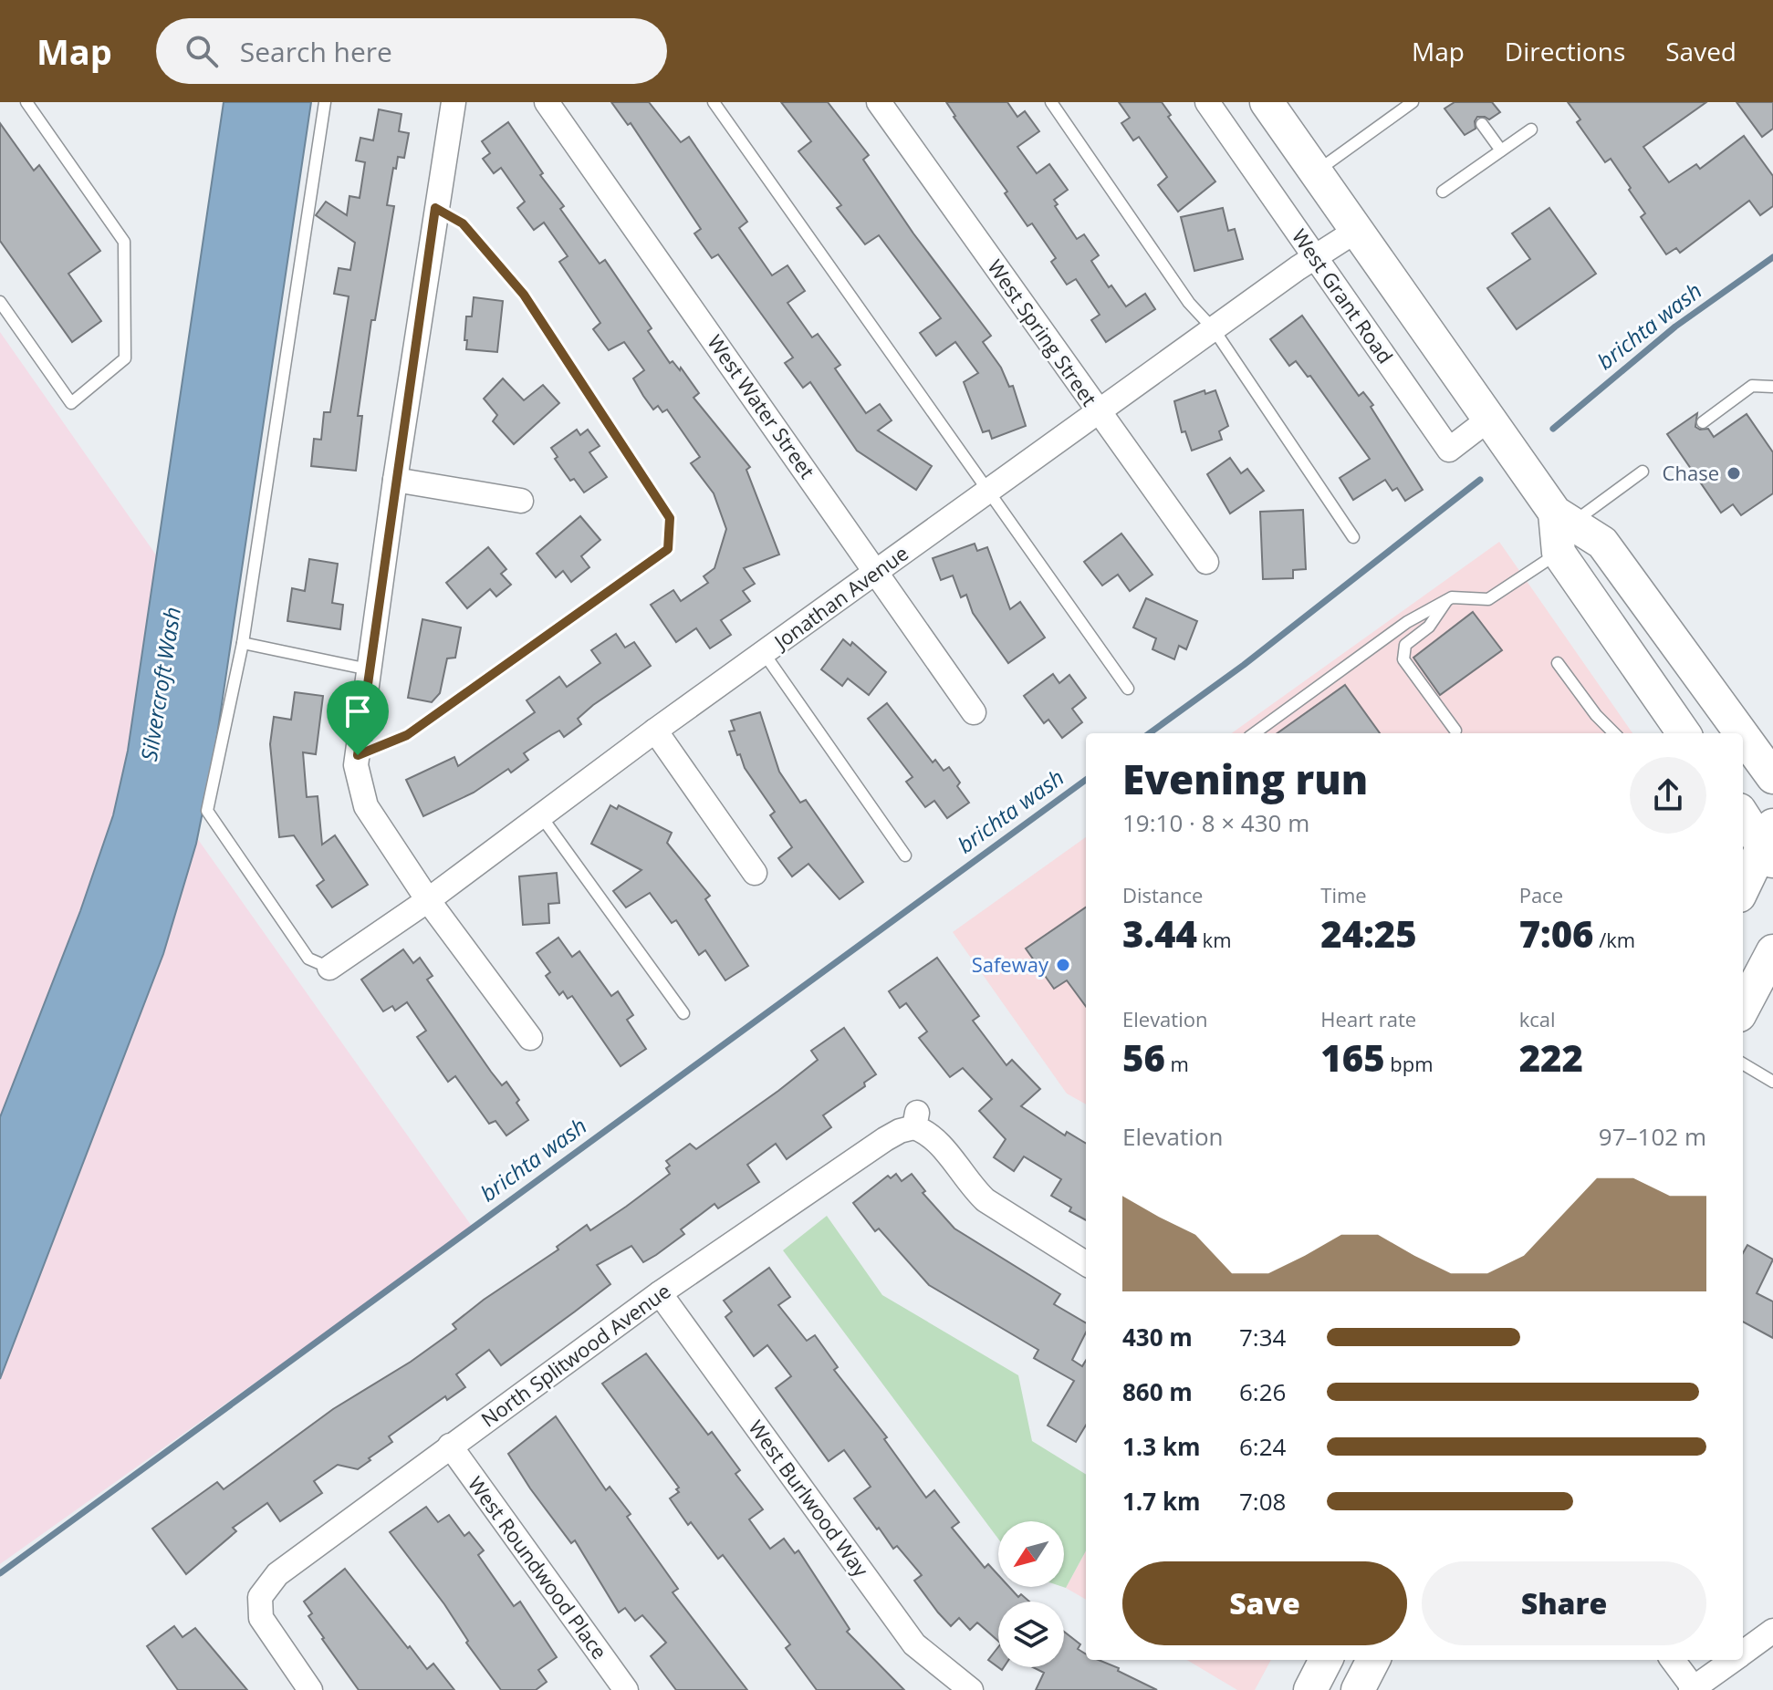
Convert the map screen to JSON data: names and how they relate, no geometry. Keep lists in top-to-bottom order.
{
  "streets": {
    "street": [
      "West Grant Road",
      "West Spring Street",
      "West Water Street",
      "Jonathan Avenue",
      "North Splitwood Avenue",
      "West Burlwood Way",
      "West Roundwood Place"
    ]
  },
  "crossings": [
    ["West Grant Road", "Jonathan Avenue"],
    ["West Spring Street", "Jonathan Avenue"],
    ["West Water Street", "Jonathan Avenue"],
    ["North Splitwood Avenue", "West Burlwood Way"],
    ["North Splitwood Avenue", "West Roundwood Place"]
  ],
  "water": ["brichta wash", "Silvercroft Wash"],
  "places": ["Chase", "Safeway"],
  "north": "bottom left",
  "page": {
    "header": "Map",
    "search": "Search here",
    "nav": ["Map", "Directions", "Saved"],
    "heading": ["Evening run", "19:10 · 8 × 430 m"],
    "stats": [
      ["Distance", "3.44 km"],
      ["Time", "24:25"],
      ["Pace", "7:06 /km"],
      ["Elevation", "56 m"],
      ["Heart rate", "165 bpm"],
      ["kcal", "222"]
    ],
    "chart": ["Elevation", "97–102 m"],
    "list": [
      {
        "name": "430 m",
        "note": "7:34"
      },
      {
        "name": "860 m",
        "note": "6:26"
      },
      {
        "name": "1.3 km",
        "note": "6:24"
      },
      {
        "name": "1.7 km",
        "note": "7:08"
      }
    ],
    "buttons": ["Save", "Share"]
  }
}
